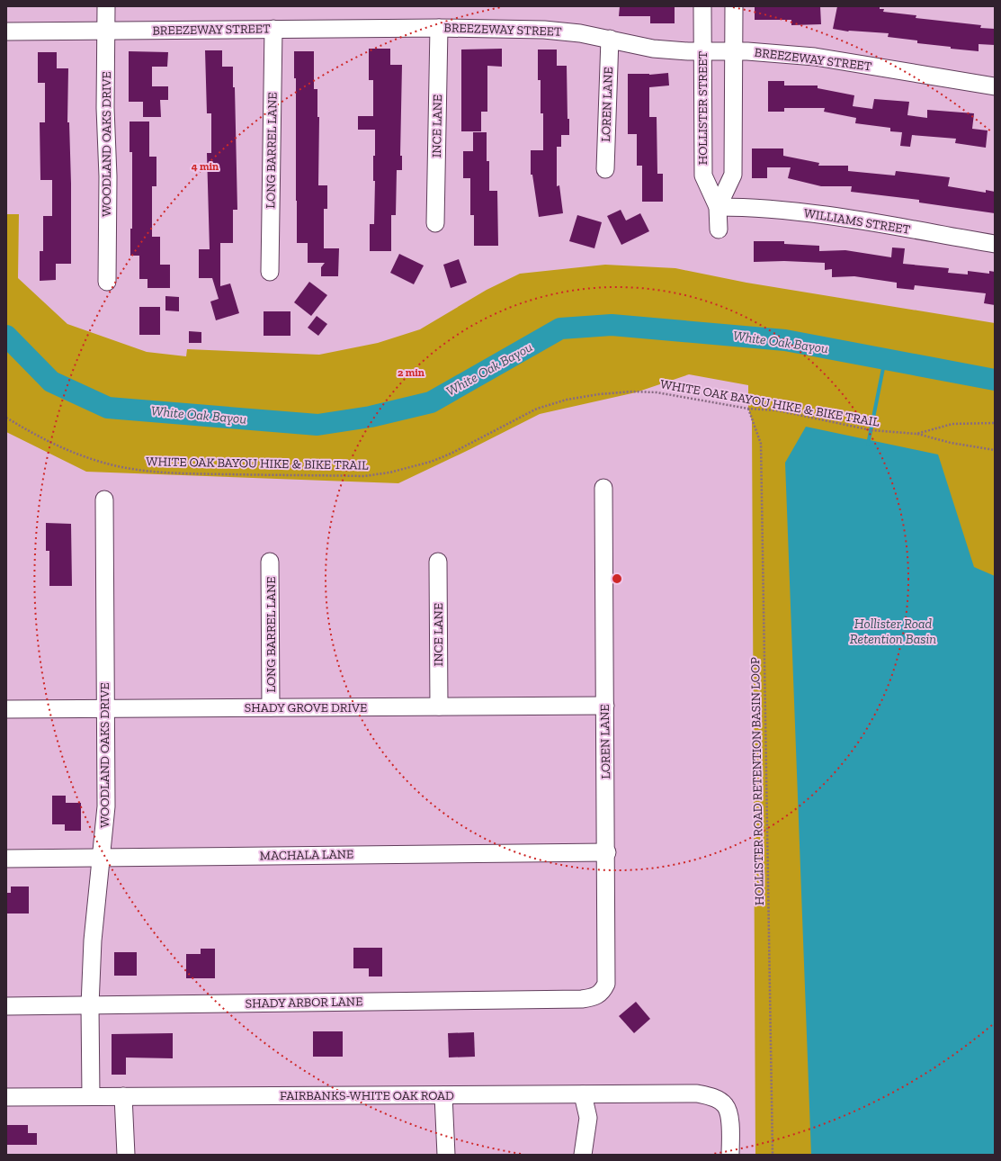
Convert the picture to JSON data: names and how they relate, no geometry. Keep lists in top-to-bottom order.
{
  "streets": {
    "street": [
      "BREEZEWAY STREET",
      "LOREN LANE",
      "HOLLISTER STREET",
      "INCE LANE",
      "WOODLAND OAKS DRIVE",
      "LONG BARREL LANE",
      "WILLIAMS STREET",
      "SHADY GROVE DRIVE",
      "MACHALA LANE",
      "SHADY ARBOR LANE",
      "FAIRBANKS-WHITE OAK ROAD"
    ],
    "path": ["WHITE OAK BAYOU HIKE & BIKE TRAIL", "HOLLISTER ROAD RETENTION BASIN LOOP"]
  },
  "crossings": [
    ["BREEZEWAY STREET", "LOREN LANE"],
    ["BREEZEWAY STREET", "HOLLISTER STREET"],
    ["BREEZEWAY STREET", "INCE LANE"],
    ["BREEZEWAY STREET", "WOODLAND OAKS DRIVE"],
    ["BREEZEWAY STREET", "LONG BARREL LANE"],
    ["LOREN LANE", "SHADY GROVE DRIVE"],
    ["LOREN LANE", "MACHALA LANE"],
    ["LOREN LANE", "SHADY ARBOR LANE"],
    ["HOLLISTER STREET", "WILLIAMS STREET"],
    ["INCE LANE", "SHADY GROVE DRIVE"],
    ["WOODLAND OAKS DRIVE", "SHADY GROVE DRIVE"],
    ["WOODLAND OAKS DRIVE", "MACHALA LANE"],
    ["WOODLAND OAKS DRIVE", "SHADY ARBOR LANE"],
    ["WOODLAND OAKS DRIVE", "FAIRBANKS-WHITE OAK ROAD"],
    ["LONG BARREL LANE", "SHADY GROVE DRIVE"],
    ["WHITE OAK BAYOU HIKE & BIKE TRAIL", "HOLLISTER ROAD RETENTION BASIN LOOP"]
  ],
  "water": ["White Oak Bayou", "Hollister Road Retention Basin"],
  "rings": ["4 min", "2 min"]
}
